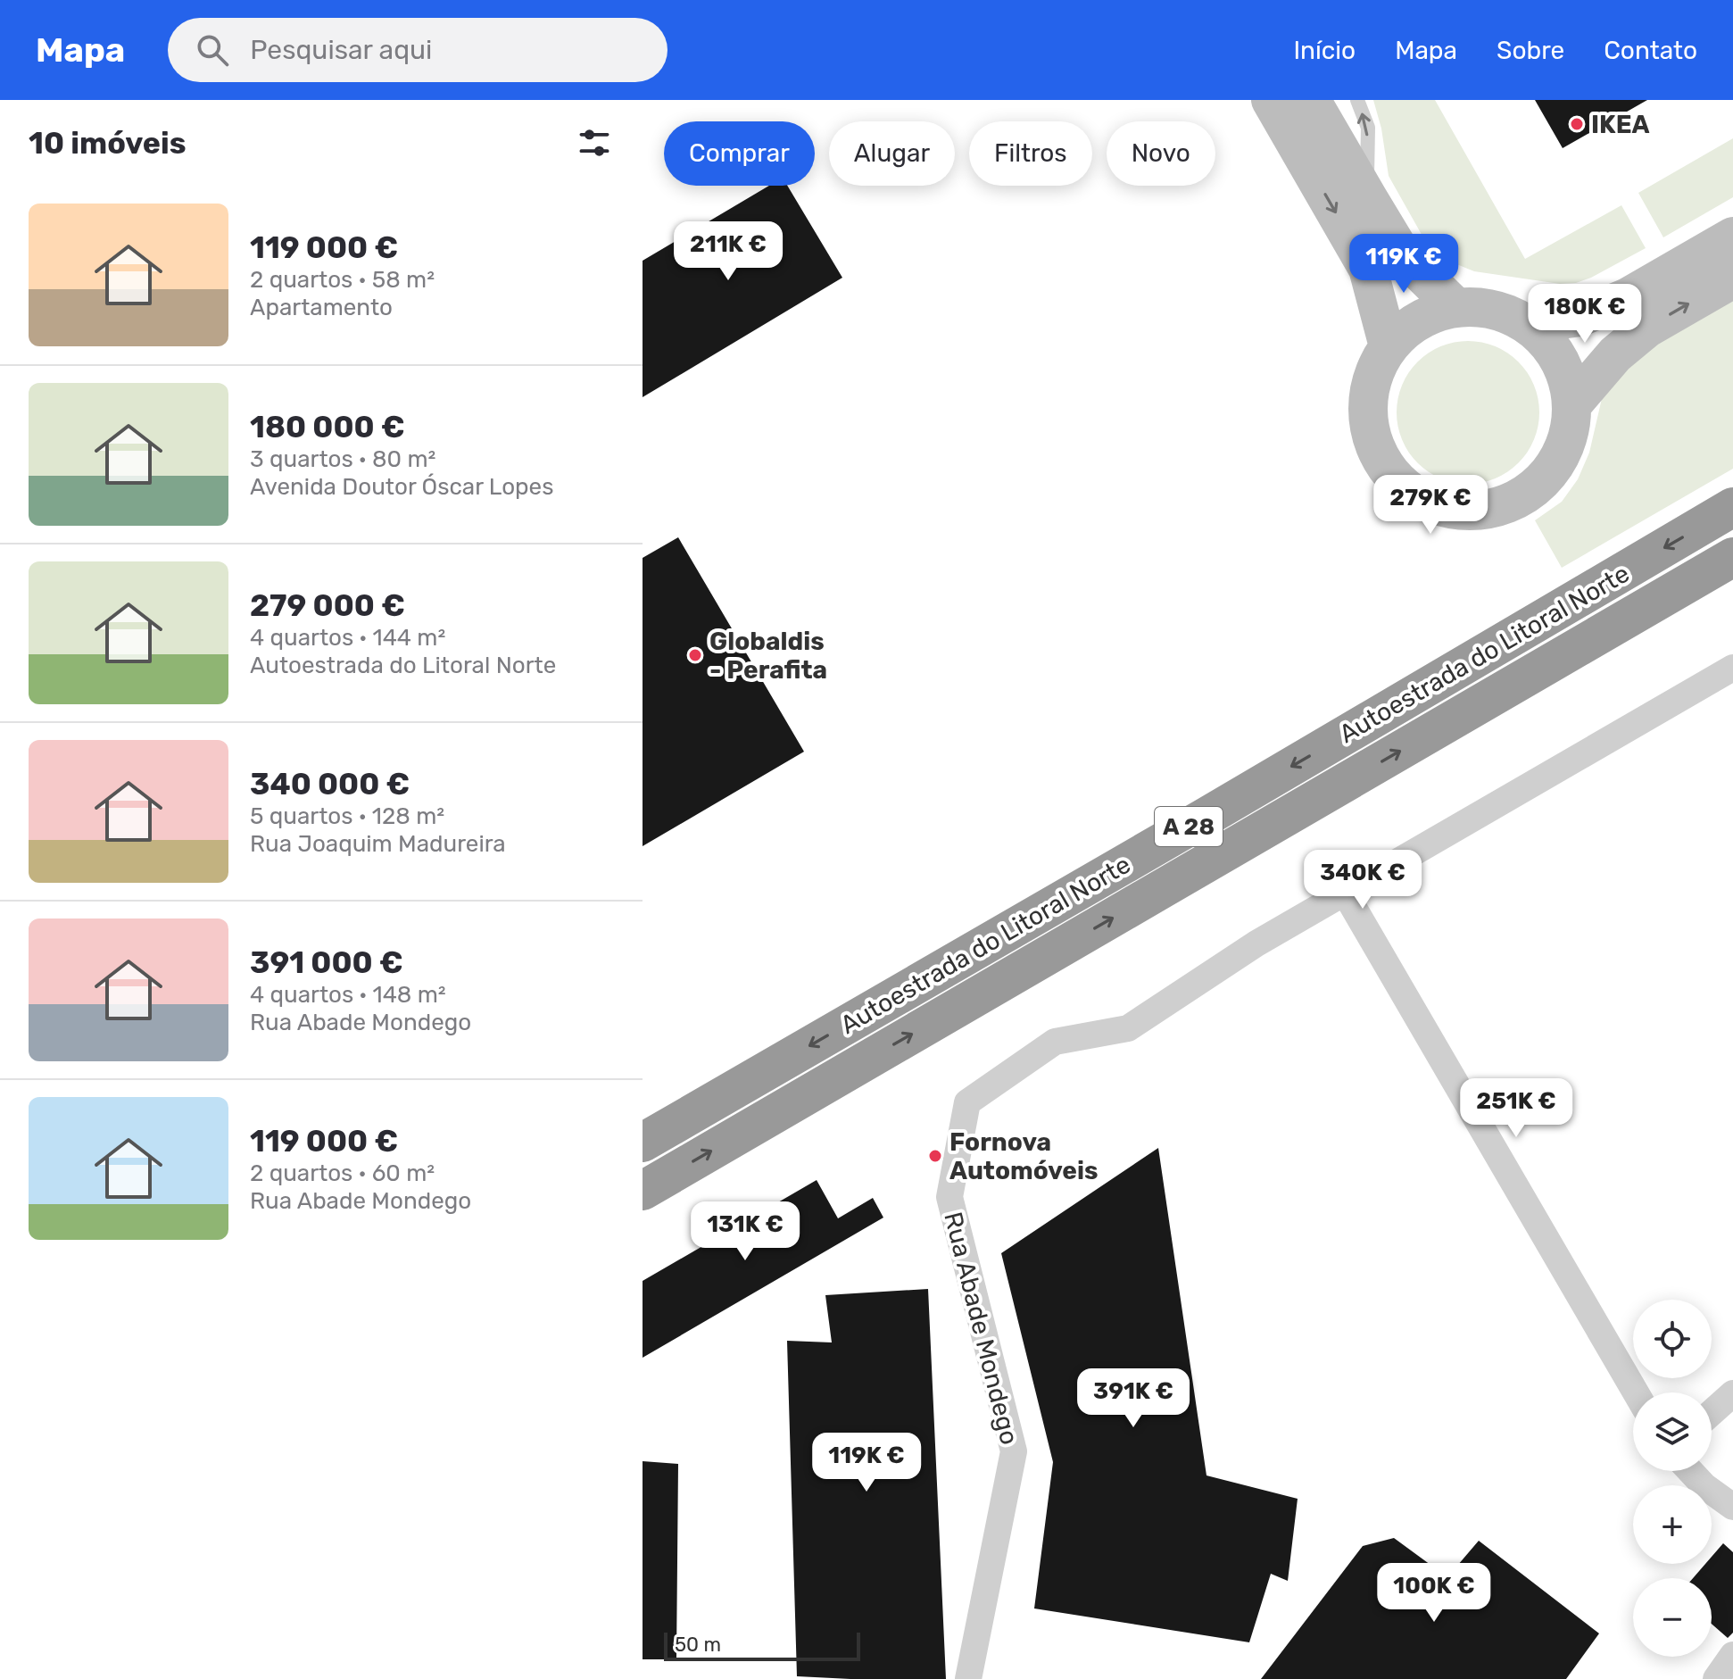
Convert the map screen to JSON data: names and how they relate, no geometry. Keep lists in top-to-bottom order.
{
  "streets": {
    "highway": ["Autoestrada do Litoral Norte", "A 28"],
    "street": ["Rua Abade Mondego"]
  },
  "places": ["IKEA", "Globaldis - Perafita", "Fornova Automóveis"],
  "scale_bar": "50 m",
  "page": {
    "header": "Mapa",
    "search": "Pesquisar aqui",
    "nav": [
      "Início",
      "Mapa",
      "Sobre",
      "Contato"
    ],
    "heading": "10 imóveis",
    "chip": [
      "Comprar",
      "Alugar",
      "Filtros",
      "Novo"
    ],
    "list": [
      {
        "name": "119 000 €",
        "note": "2 quartos · 58 m² · Apartamento"
      },
      {
        "name": "180 000 €",
        "note": "3 quartos · 80 m² · Avenida Doutor Óscar Lopes"
      },
      {
        "name": "279 000 €",
        "note": "4 quartos · 144 m² · Autoestrada do Litoral Norte"
      },
      {
        "name": "340 000 €",
        "note": "5 quartos · 128 m² · Rua Joaquim Madureira"
      },
      {
        "name": "391 000 €",
        "note": "4 quartos · 148 m² · Rua Abade Mondego"
      },
      {
        "name": "119 000 €",
        "note": "2 quartos · 60 m² · Rua Abade Mondego"
      }
    ],
    "price": [
      "211K €",
      "119K €",
      "180K €",
      "279K €",
      "340K €",
      "251K €",
      "131K €",
      "391K €",
      "119K €",
      "100K €"
    ],
    "map_buttons": ["+", "−"],
    "scale": "50 m"
  }
}
